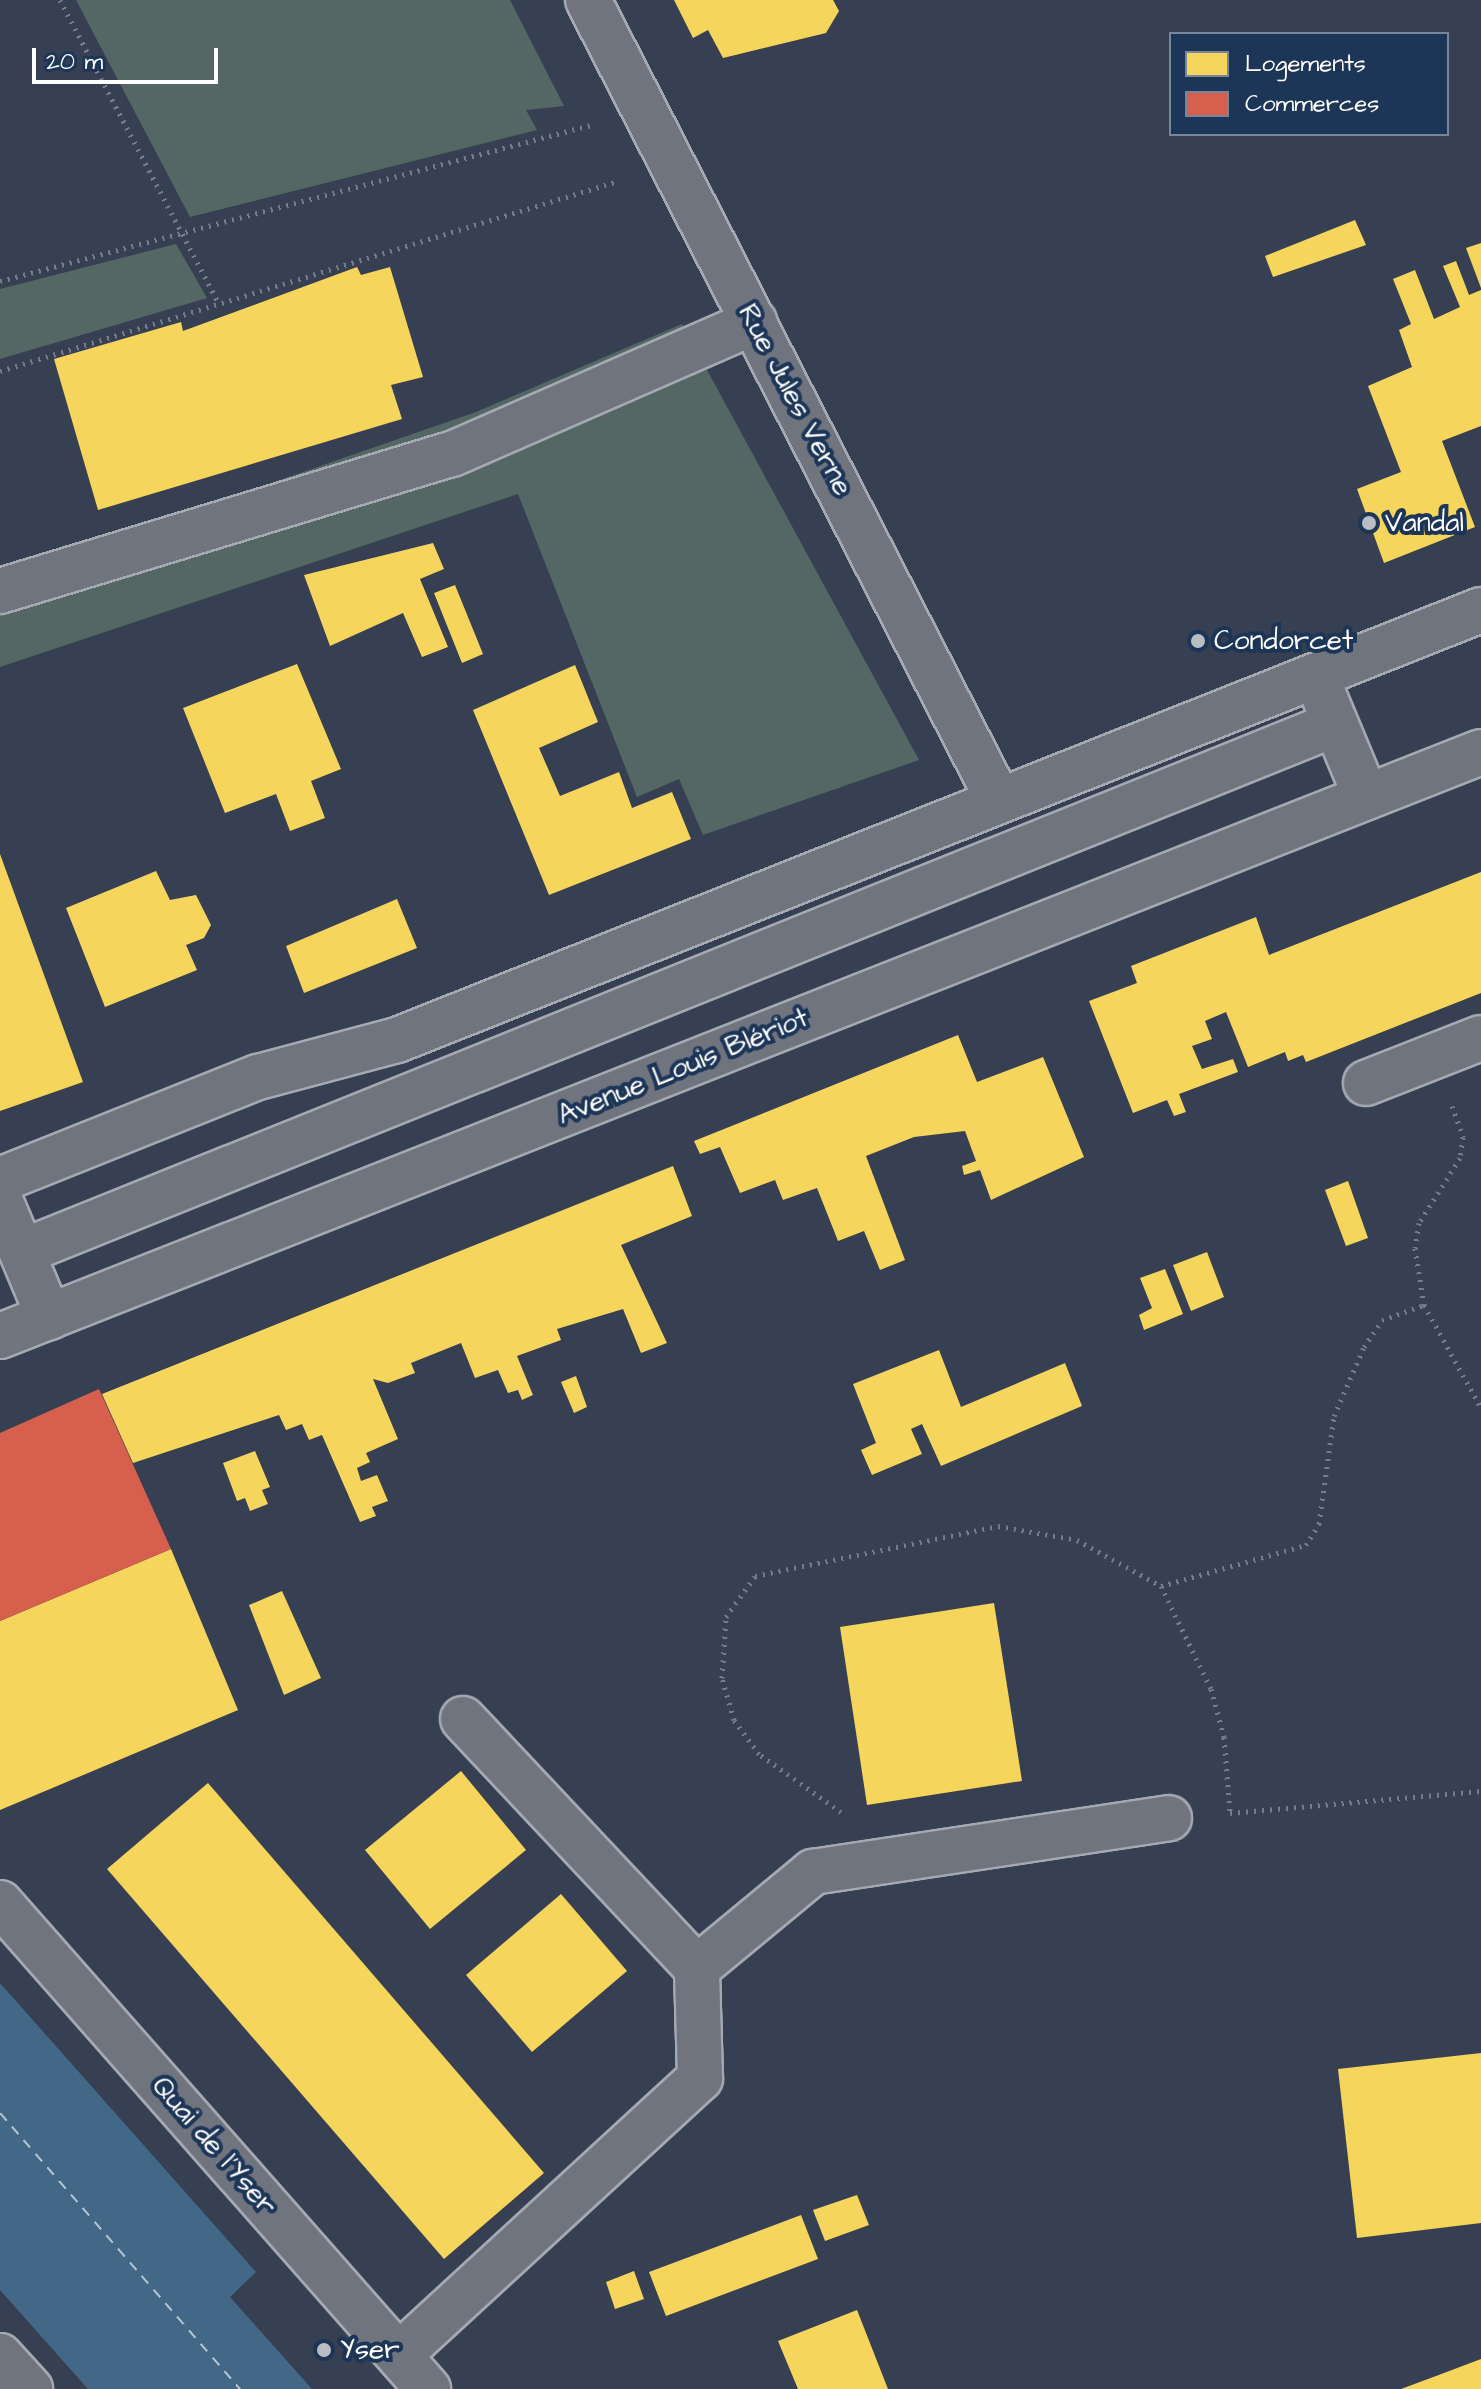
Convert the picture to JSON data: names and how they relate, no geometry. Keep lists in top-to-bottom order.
{
  "streets": {
    "street": ["Rue Jules Verne", "Avenue Louis Blériot", "Quai de l'Yser"]
  },
  "places": ["Vandal", "Condorcet", "Yser"],
  "legend": ["Logements", "Commerces"],
  "scale_bar": "20 m"
}
